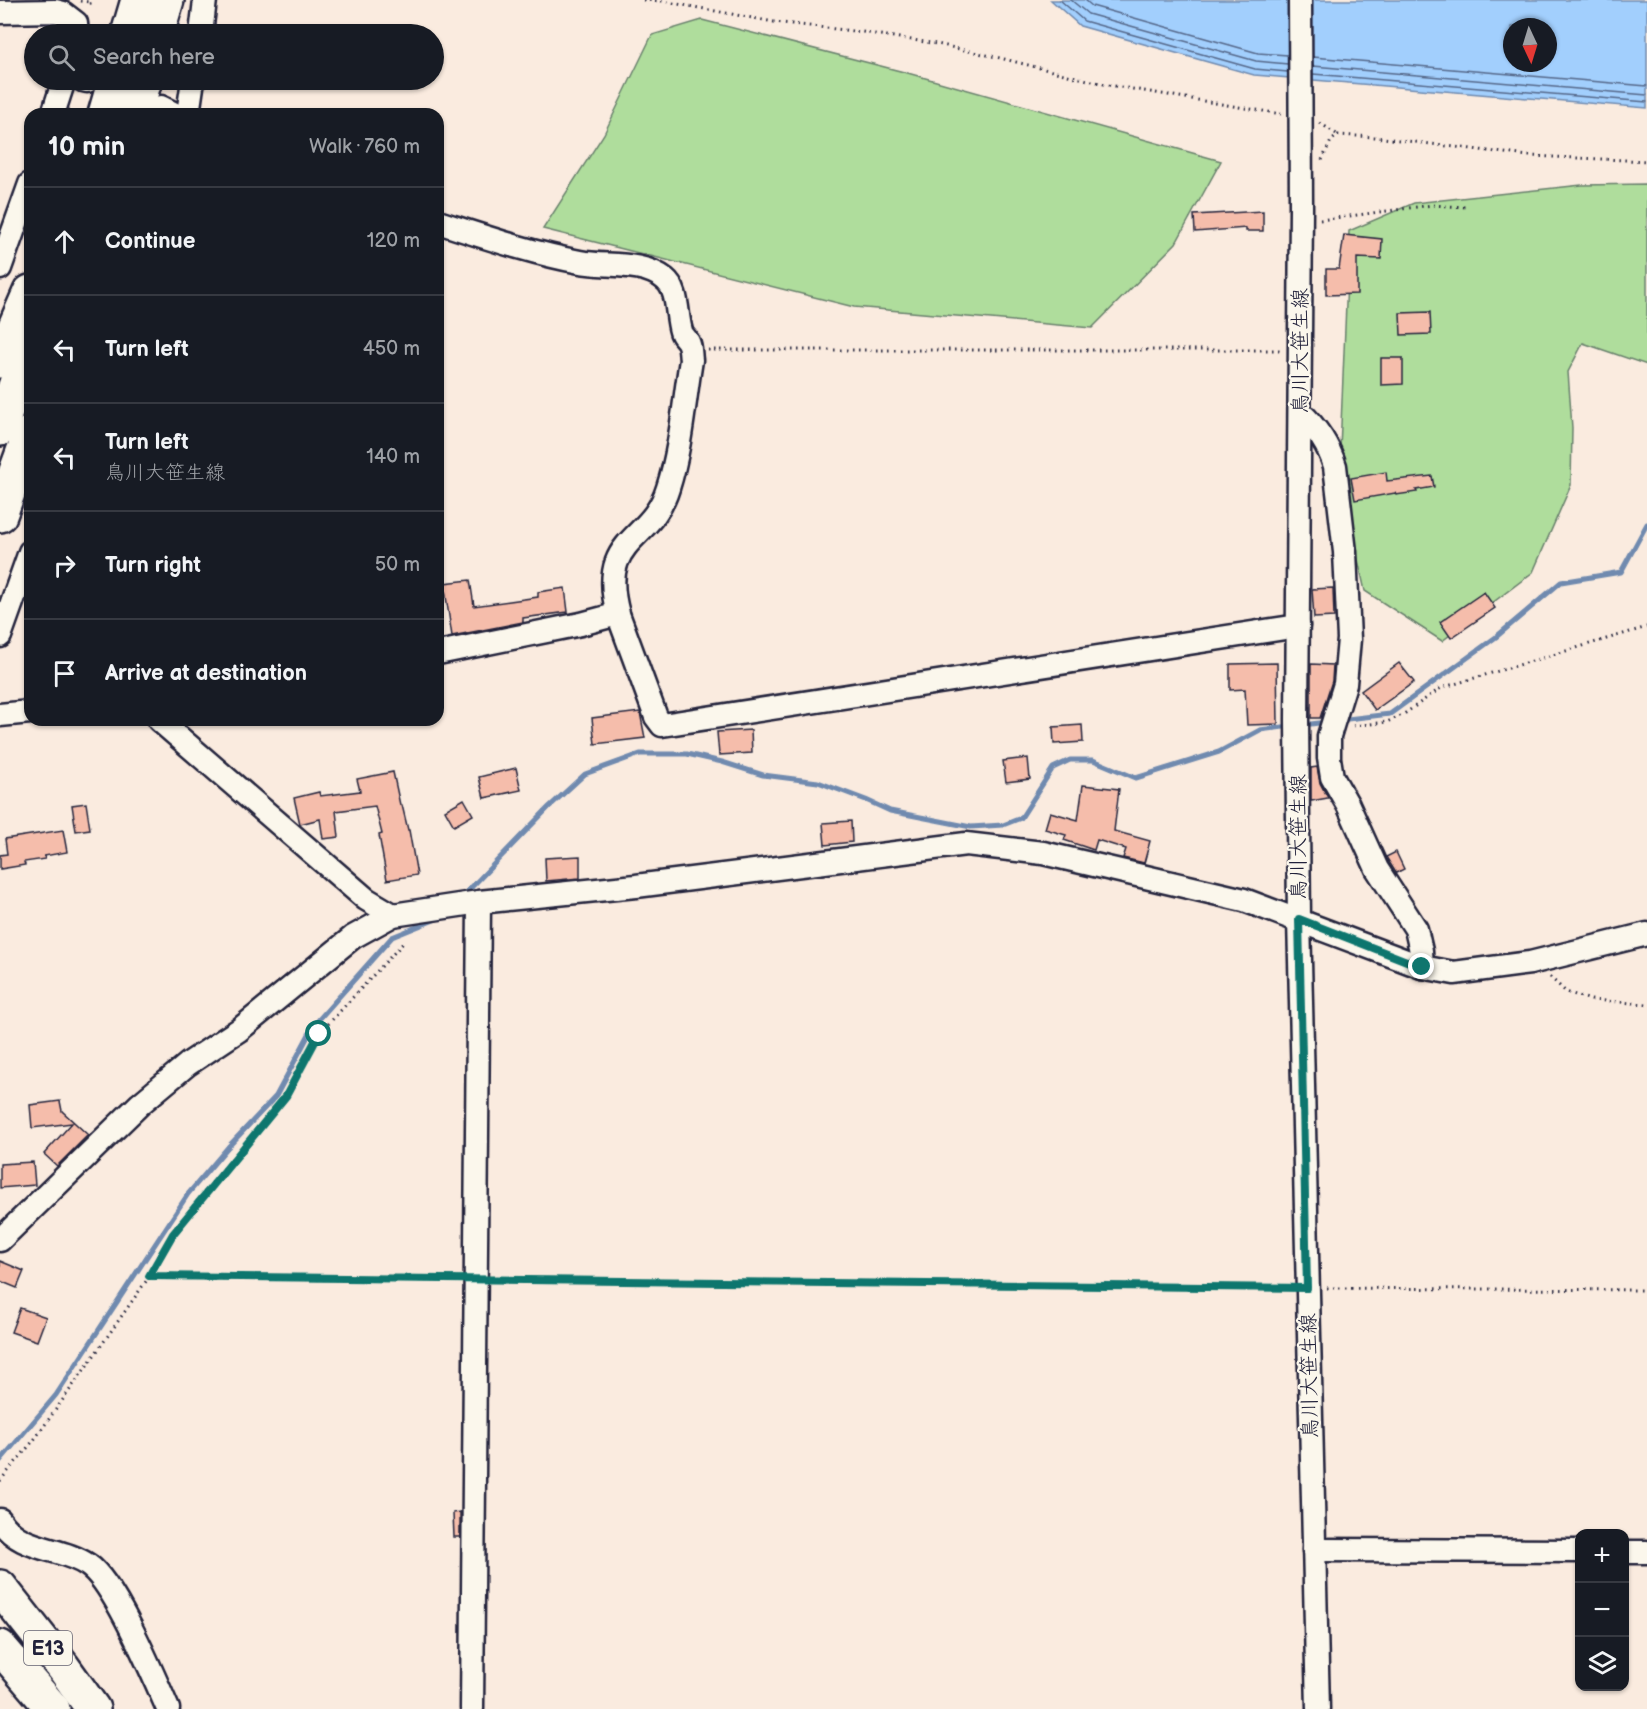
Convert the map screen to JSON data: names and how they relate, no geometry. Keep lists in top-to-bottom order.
{
  "streets": {
    "highway": ["E13"],
    "street": ["鳥川大笹生線"]
  },
  "north": "bottom",
  "page": {
    "search": "Search here",
    "heading": ["10 min", "Walk · 760 m"],
    "list": [
      ["Continue", "120 m"],
      ["Turn left", "450 m"],
      ["Turn left", "鳥川大笹生線", "140 m"],
      ["Turn right", "50 m"],
      "Arrive at destination"
    ],
    "map_buttons": ["+", "−"]
  }
}
